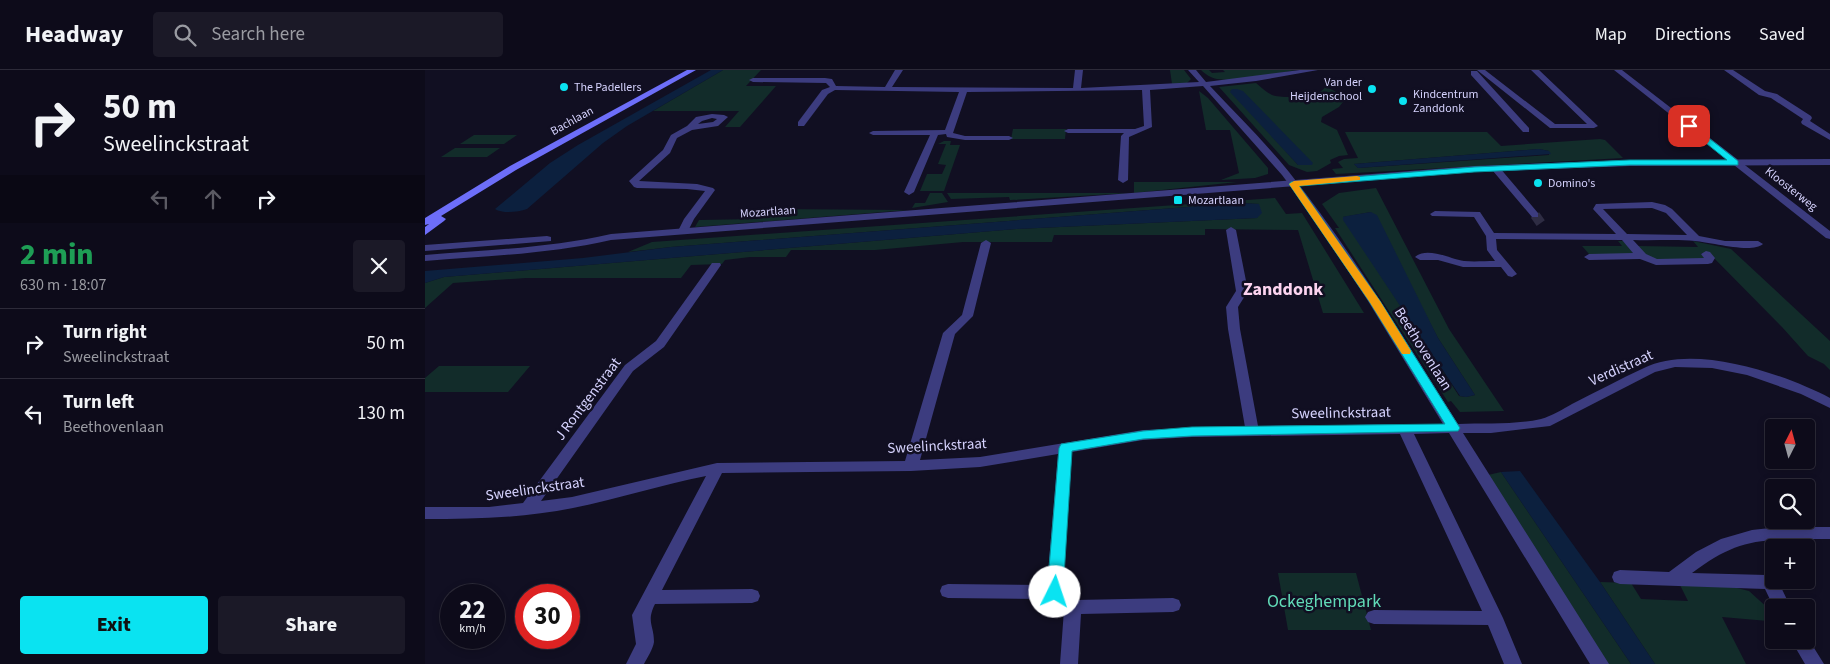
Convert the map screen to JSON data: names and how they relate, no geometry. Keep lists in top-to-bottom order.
{
  "streets": {
    "main road": ["Bachlaan"],
    "street": [
      "Kloosterweg",
      "Mozartlaan",
      "Beethovenlaan",
      "Verdistraat",
      "J Rontgenstraat",
      "Sweelinckstraat"
    ]
  },
  "crossings": [
    ["Kloosterweg", "Mozartlaan"],
    ["Mozartlaan", "Beethovenlaan"],
    ["Beethovenlaan", "Verdistraat"],
    ["Beethovenlaan", "Sweelinckstraat"],
    ["Verdistraat", "Sweelinckstraat"],
    ["J Rontgenstraat", "Sweelinckstraat"]
  ],
  "districts": ["Zanddonk"],
  "parks": ["Ockeghempark"],
  "places": {
    "other": [
      "The Padellers",
      "Van der Heijdenschool",
      "Kindcentrum Zanddonk",
      "Domino's"
    ],
    "transit": ["Mozartlaan"]
  },
  "north": "top",
  "page": {
    "header": "Headway",
    "search": "Search here",
    "nav": ["Map", "Directions", "Saved"],
    "turn": ["50 m", "Sweelinckstraat"],
    "heading": ["2 min", "630 m · 18:07"],
    "list": [
      {
        "name": "Turn right",
        "note": "Sweelinckstraat",
        "value": "50 m"
      },
      {
        "name": "Turn left",
        "note": "Beethovenlaan",
        "value": "130 m"
      }
    ],
    "map_buttons": ["+", "−"],
    "speed": "22 km/h",
    "limit": "30",
    "buttons": ["Exit", "Share"]
  }
}
